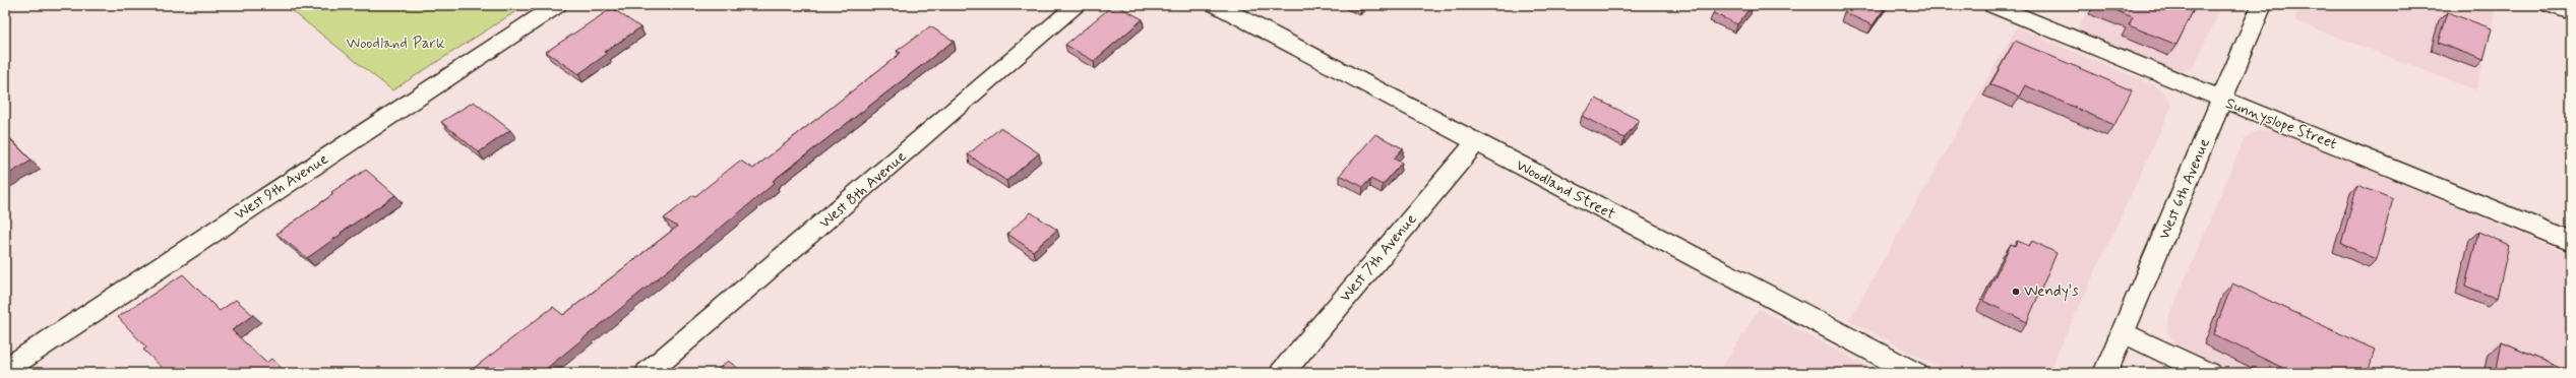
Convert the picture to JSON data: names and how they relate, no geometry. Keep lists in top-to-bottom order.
{
  "streets": {
    "street": [
      "Sunnyslope Street",
      "West 9th Avenue",
      "West 6th Avenue",
      "West 8th Avenue",
      "Woodland Street",
      "West 7th Avenue"
    ]
  },
  "crossings": [
    ["Sunnyslope Street", "West 6th Avenue"],
    ["Woodland Street", "West 7th Avenue"]
  ],
  "parks": ["Woodland Park"],
  "places": ["Wendy's"]
}
